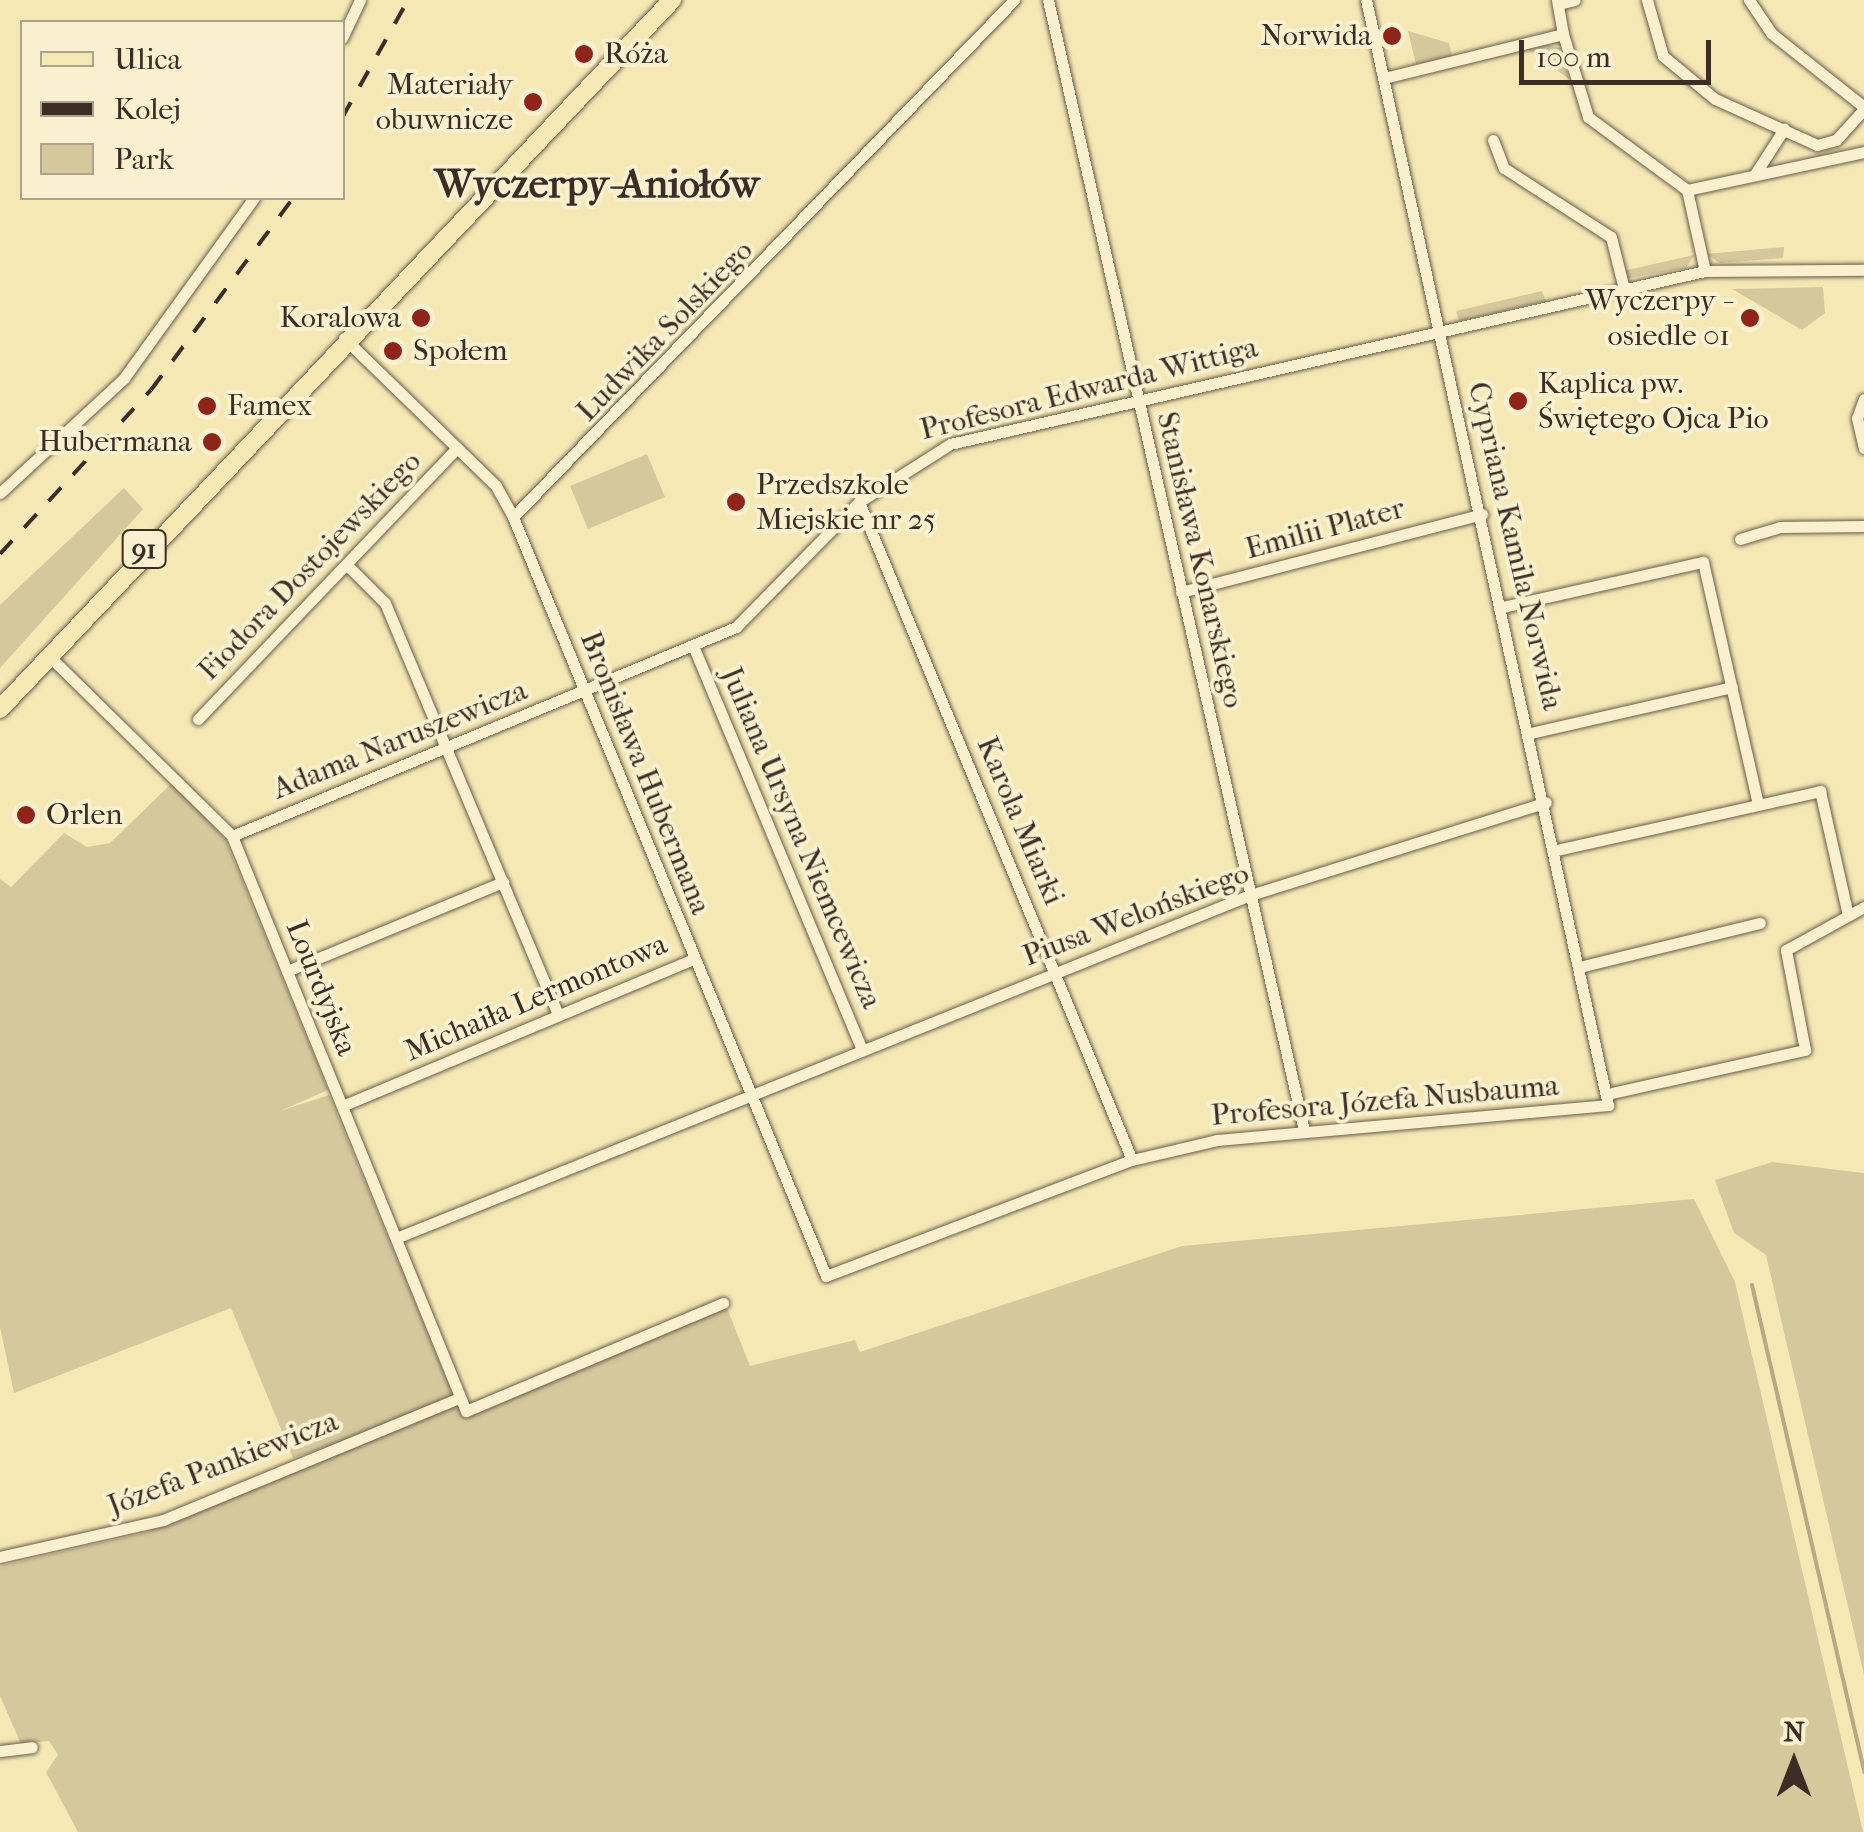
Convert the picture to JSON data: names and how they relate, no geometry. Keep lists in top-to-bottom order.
{
  "streets": {
    "main road": ["91"],
    "street": [
      "Ludwika Solskiego",
      "Profesora Edwarda Wittiga",
      "Emilii Plater",
      "Cypriana Kamila Norwida",
      "Stanisława Konarskiego",
      "Fiodora Dostojewskiego",
      "Adama Naruszewicza",
      "Bronisława Hubermana",
      "Karola Miarki",
      "Juliana Ursyna Niemcewicza",
      "Piusa Welońskiego",
      "Lourdyjska",
      "Michaiła Lermontowa",
      "Profesora Józefa Nusbauma",
      "Józefa Pankiewicza"
    ]
  },
  "crossings": [
    ["Ludwika Solskiego", "Bronisława Hubermana"],
    ["Profesora Edwarda Wittiga", "Cypriana Kamila Norwida"],
    ["Profesora Edwarda Wittiga", "Stanisława Konarskiego"],
    ["Profesora Edwarda Wittiga", "Adama Naruszewicza"],
    ["Profesora Edwarda Wittiga", "Bronisława Hubermana"],
    ["Profesora Edwarda Wittiga", "Karola Miarki"],
    ["Profesora Edwarda Wittiga", "Juliana Ursyna Niemcewicza"],
    ["Emilii Plater", "Cypriana Kamila Norwida"],
    ["Emilii Plater", "Stanisława Konarskiego"],
    ["Cypriana Kamila Norwida", "Piusa Welońskiego"],
    ["Cypriana Kamila Norwida", "Profesora Józefa Nusbauma"],
    ["91", "Bronisława Hubermana"],
    ["91", "Lourdyjska"],
    ["Stanisława Konarskiego", "Piusa Welońskiego"],
    ["Stanisława Konarskiego", "Profesora Józefa Nusbauma"],
    ["Fiodora Dostojewskiego", "Bronisława Hubermana"],
    ["Adama Naruszewicza", "Bronisława Hubermana"],
    ["Adama Naruszewicza", "Lourdyjska"],
    ["Bronisława Hubermana", "Piusa Welońskiego"],
    ["Bronisława Hubermana", "Michaiła Lermontowa"],
    ["Bronisława Hubermana", "Profesora Józefa Nusbauma"],
    ["Karola Miarki", "Piusa Welońskiego"],
    ["Karola Miarki", "Profesora Józefa Nusbauma"],
    ["Juliana Ursyna Niemcewicza", "Piusa Welońskiego"],
    ["Piusa Welońskiego", "Lourdyjska"],
    ["Lourdyjska", "Michaiła Lermontowa"],
    ["Lourdyjska", "Józefa Pankiewicza"]
  ],
  "districts": ["Wyczerpy-Aniołów"],
  "places": [
    "Norwida",
    "Róża",
    "Materiały obuwnicze",
    "Koralowa",
    "Wyczerpy - osiedle 01",
    "Społem",
    "Kaplica pw. Świętego Ojca Pio",
    "Famex",
    "Hubermana",
    "Przedszkole Miejskie nr 25",
    "Orlen"
  ],
  "legend": ["Ulica", "Kolej", "Park"],
  "scale_bar": "100 m",
  "north": "top"
}
